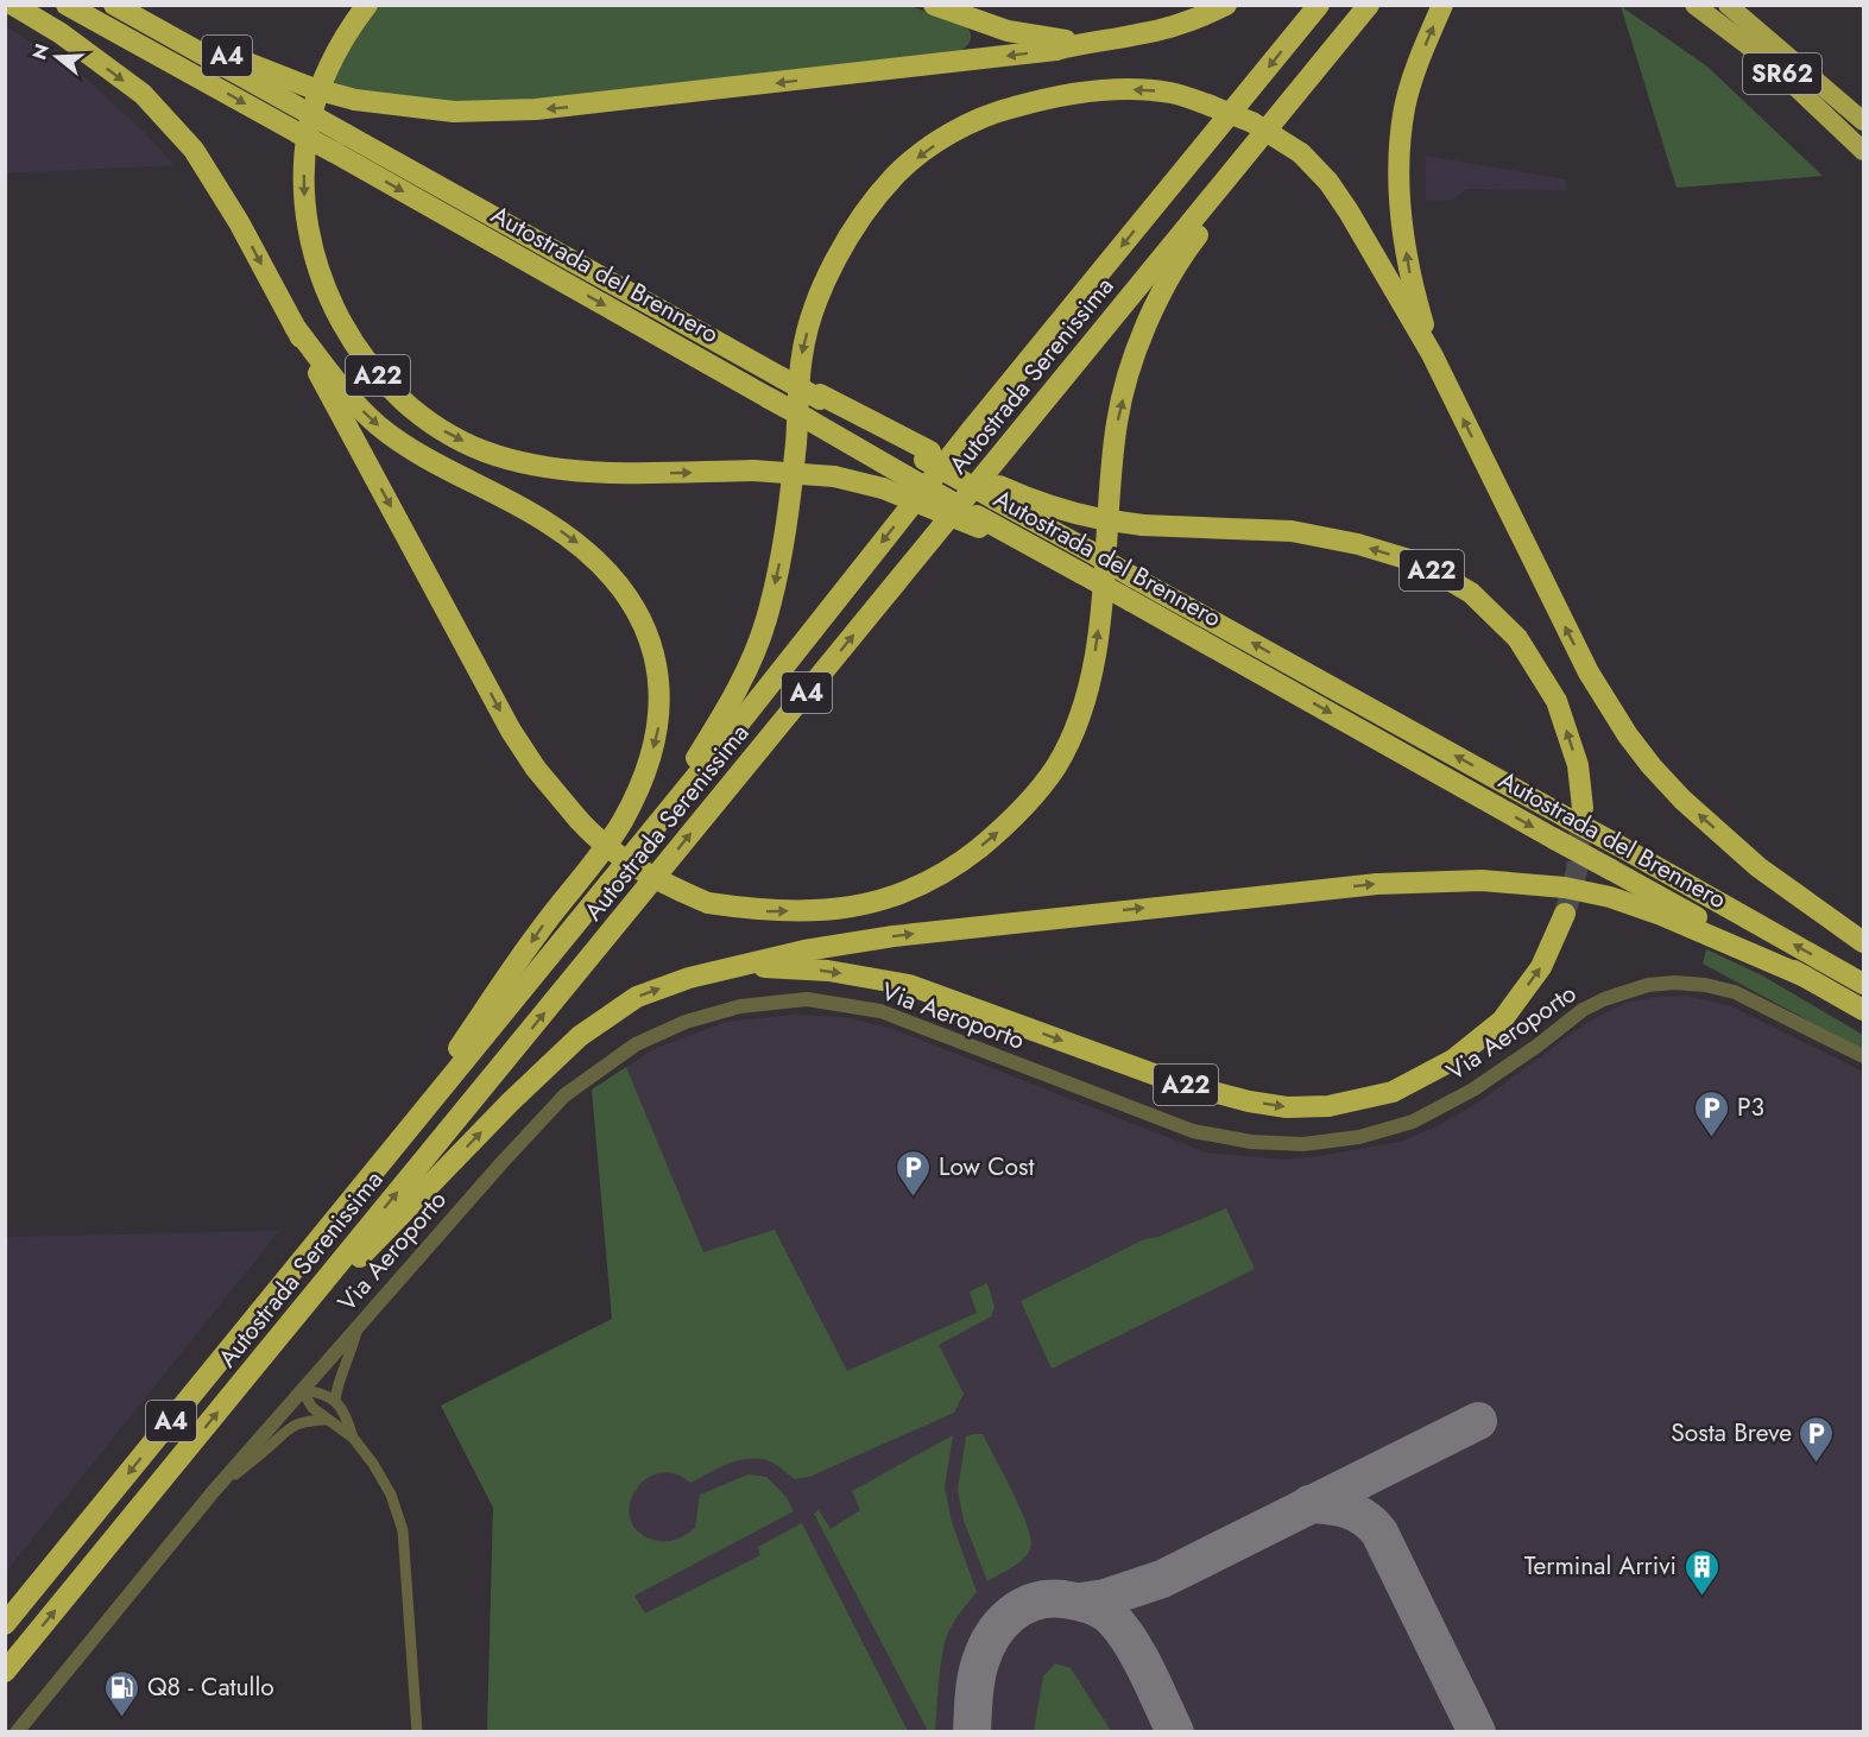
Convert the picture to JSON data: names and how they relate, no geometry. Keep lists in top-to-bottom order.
{
  "streets": {
    "highway": [
      "A4",
      "SR62",
      "Autostrada del Brennero",
      "A22",
      "Autostrada Serenissima"
    ],
    "street": ["Via Aeroporto"]
  },
  "crossings": [
    ["A4", "Autostrada del Brennero"],
    ["A4", "A22"],
    ["A4", "Autostrada Serenissima"],
    ["Autostrada del Brennero", "A22"]
  ],
  "places": {
    "parking": ["P3", "Low Cost", "Sosta Breve"],
    "building": ["Terminal Arrivi"],
    "fuel station": ["Q8 - Catullo"]
  },
  "north": "left"
}
